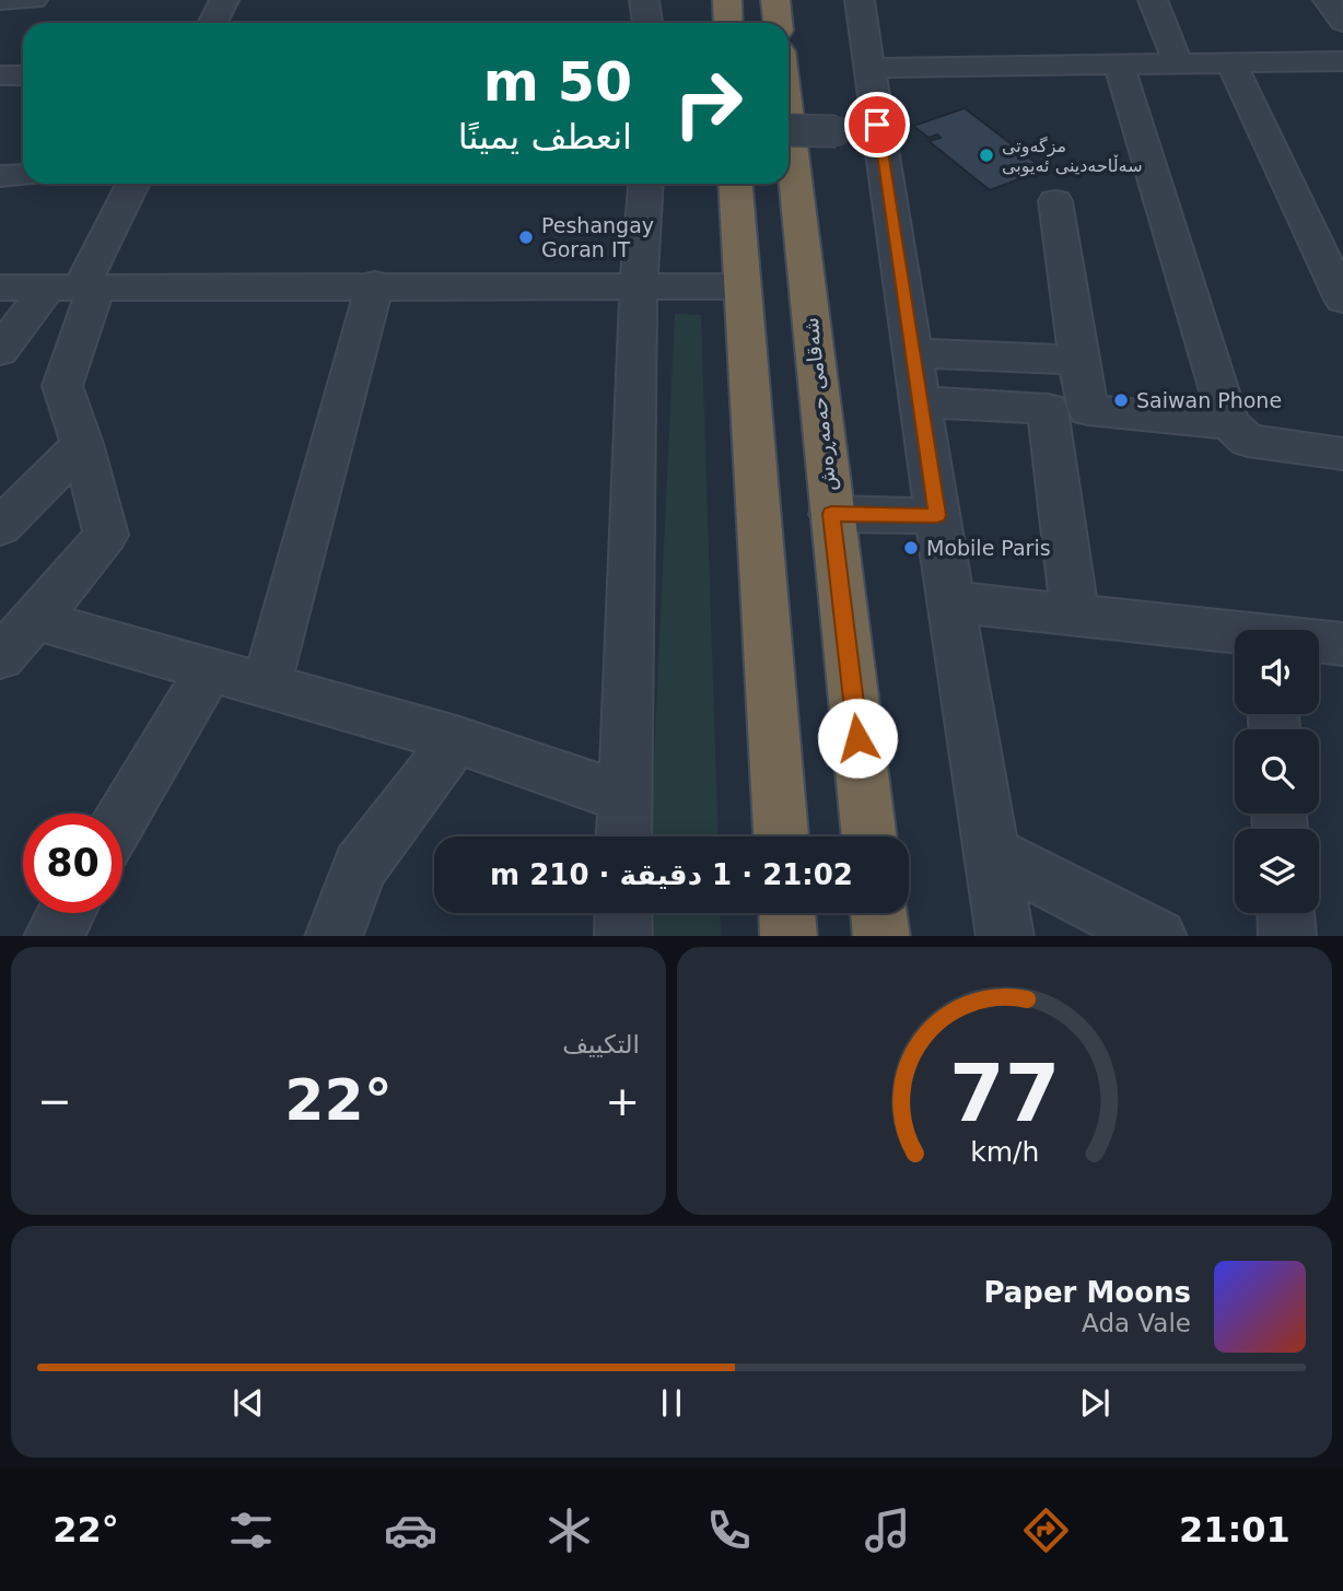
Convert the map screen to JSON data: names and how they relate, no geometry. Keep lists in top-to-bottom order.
{
  "streets": {
    "highway": ["شەقامی حەمەڕەش"]
  },
  "places": [
    "مزگەوتی سەڵاحەدینی ئەیوبی",
    "Peshangay Goran IT",
    "Saiwan Phone",
    "Mobile Paris"
  ],
  "page": {
    "turn": ["50 m", "انعطف يمينًا"],
    "limit": "80",
    "trip": "21:02 · 1 دقيقة · 210 m",
    "tile": "التكييف",
    "heat": ["−", "22°", "+"],
    "song": ["Paper Moons", "Ada Vale"],
    "tabs": ["21:01", "22°"],
    "gauge": ["77", "km/h"]
  }
}
